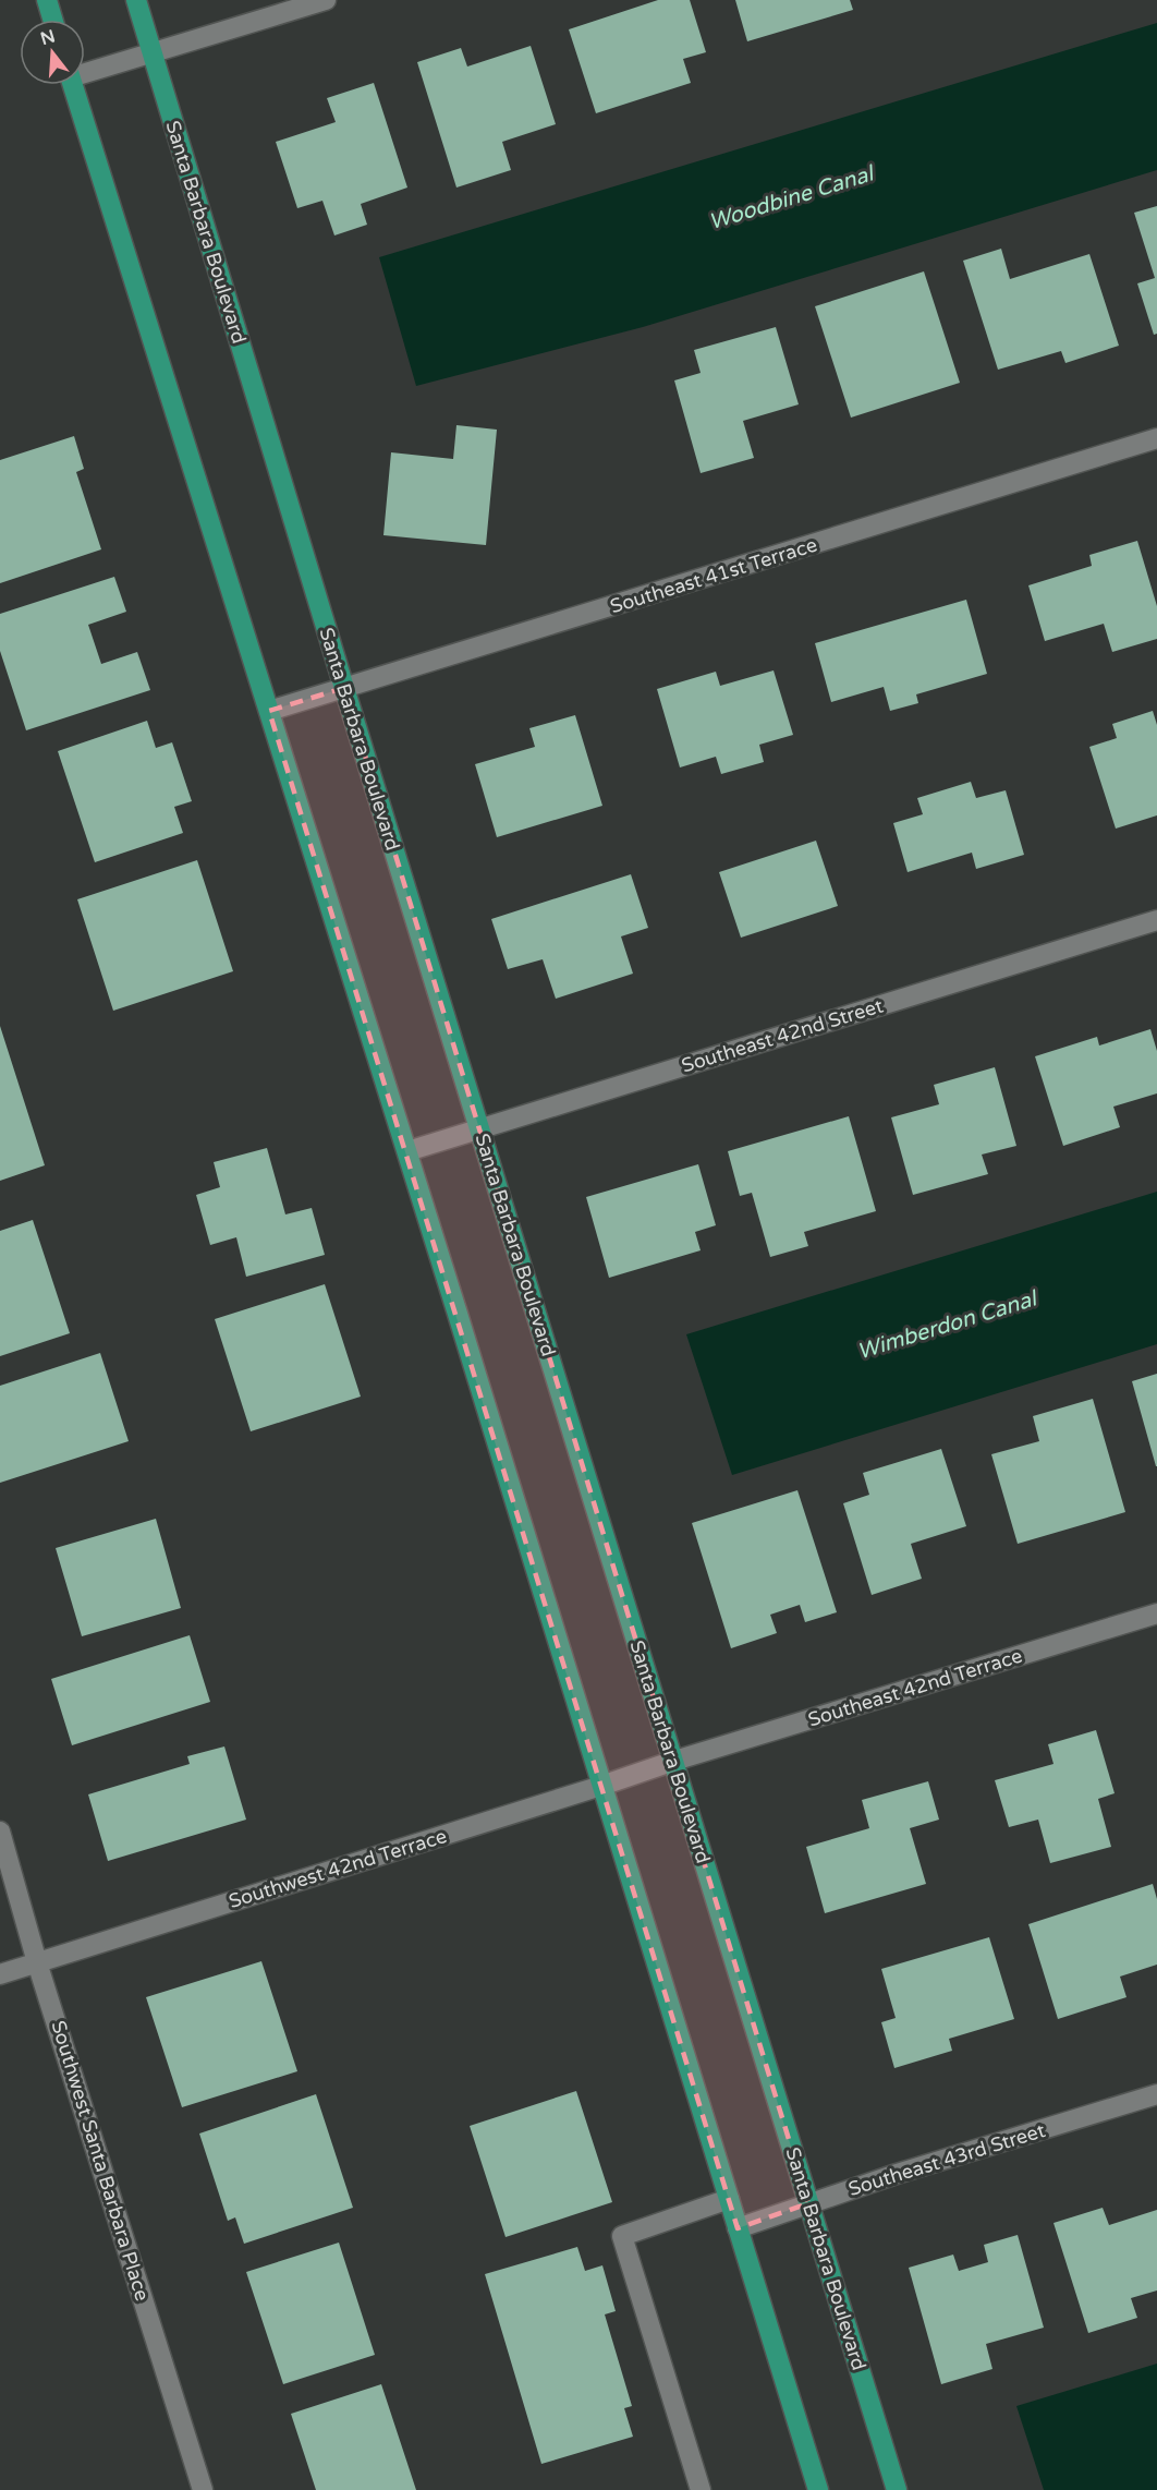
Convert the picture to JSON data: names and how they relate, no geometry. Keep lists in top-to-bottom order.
{
  "streets": {
    "main road": ["Santa Barbara Boulevard"],
    "street": [
      "Southeast 41st Terrace",
      "Southeast 42nd Street",
      "Southeast 42nd Terrace",
      "Southwest 42nd Terrace",
      "Southeast 43rd Street",
      "Southwest Santa Barbara Place"
    ]
  },
  "crossings": [
    ["Santa Barbara Boulevard", "Southeast 41st Terrace"],
    ["Santa Barbara Boulevard", "Southeast 42nd Street"],
    ["Santa Barbara Boulevard", "Southeast 42nd Terrace"],
    ["Santa Barbara Boulevard", "Southwest 42nd Terrace"],
    ["Santa Barbara Boulevard", "Southeast 43rd Street"],
    ["Southeast 42nd Terrace", "Southwest 42nd Terrace"],
    ["Southwest 42nd Terrace", "Southwest Santa Barbara Place"]
  ],
  "water": ["Woodbine Canal", "Wimberdon Canal"],
  "north": "top"
}
